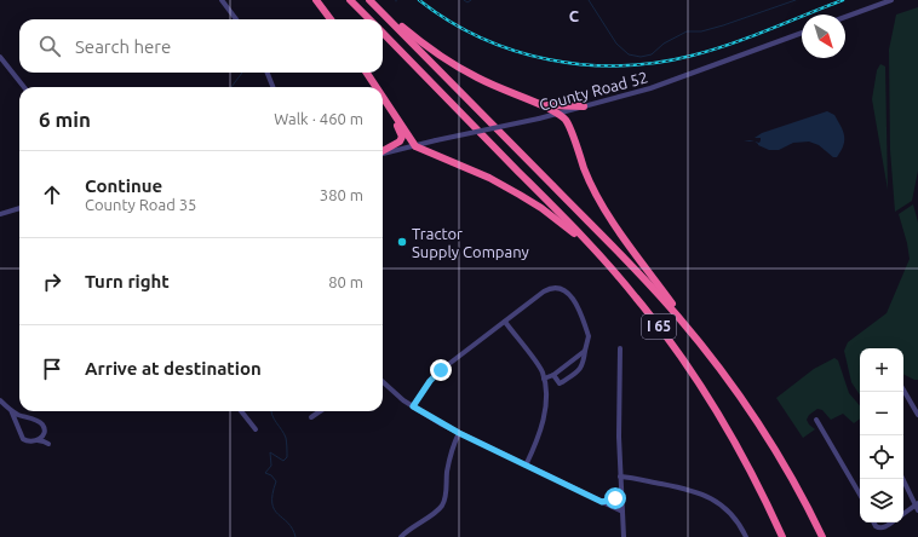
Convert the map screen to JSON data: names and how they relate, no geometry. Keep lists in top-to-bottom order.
{
  "streets": {
    "highway": ["I 65"],
    "street": ["County Road 52"]
  },
  "places": ["Tractor Supply Company"],
  "north": "bottom right",
  "page": {
    "search": "Search here",
    "heading": ["6 min", "Walk · 460 m"],
    "list": [
      ["Continue", "County Road 35", "380 m"],
      ["Turn right", "80 m"],
      "Arrive at destination"
    ],
    "map_buttons": ["+", "−"]
  },
  "grid": {
    "columns": ["C"]
  }
}
